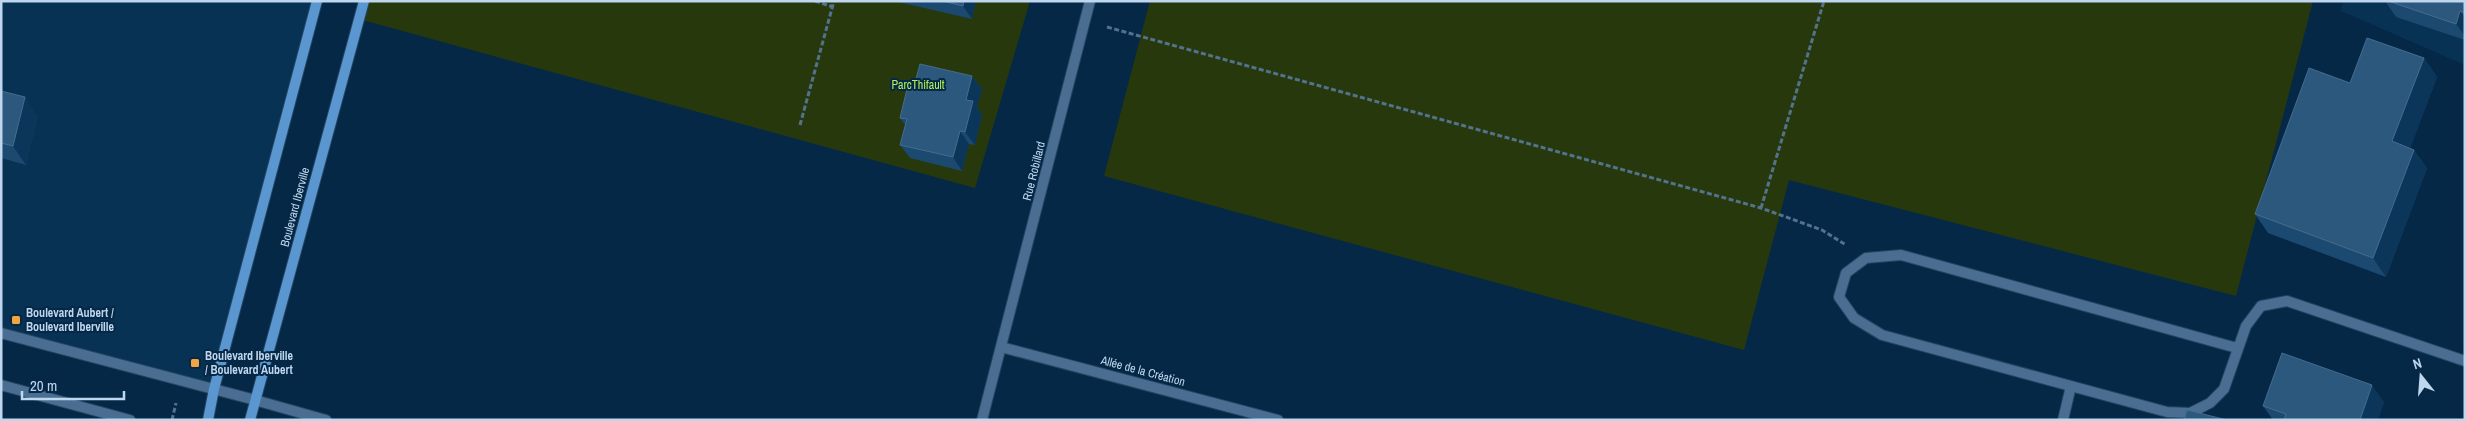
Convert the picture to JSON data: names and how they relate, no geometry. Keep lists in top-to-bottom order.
{
  "streets": {
    "street": ["Rue Robillard", "Boulevard Iberville", "Allée de la Création"]
  },
  "crossings": [
    ["Rue Robillard", "Allée de la Création"]
  ],
  "parks": ["ParcThifault"],
  "places": {
    "transit": ["Boulevard Aubert / Boulevard Iberville", "Boulevard Iberville / Boulevard Aubert"]
  },
  "scale_bar": "20 m",
  "north": "top"
}
